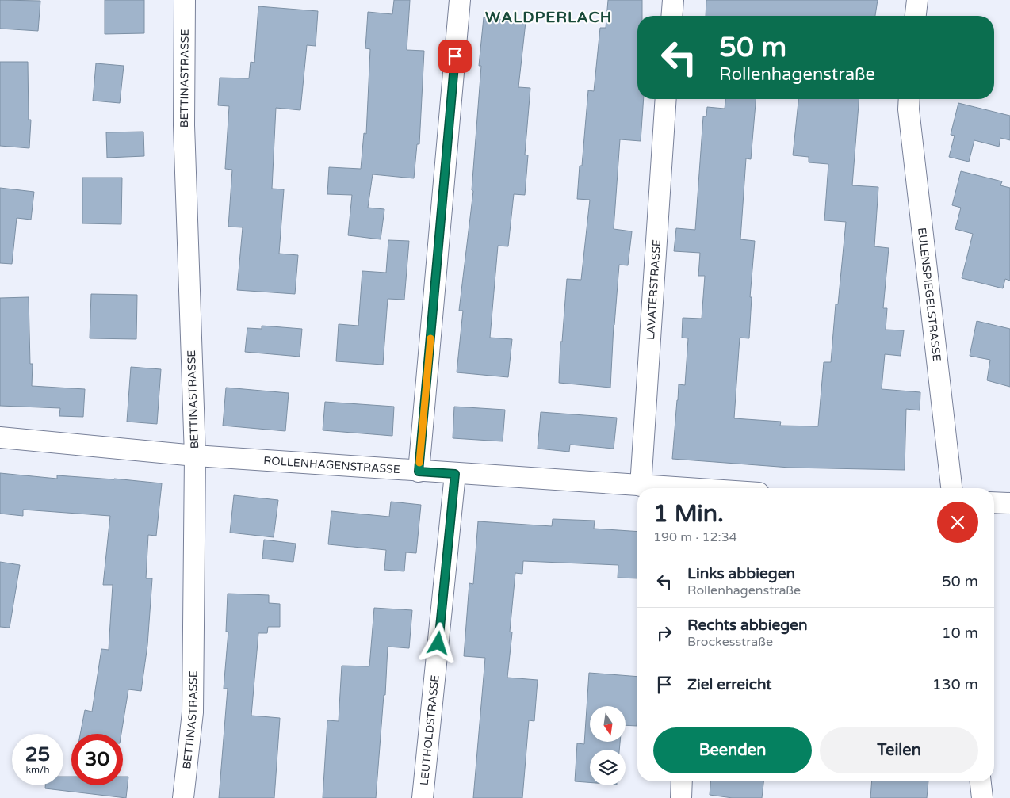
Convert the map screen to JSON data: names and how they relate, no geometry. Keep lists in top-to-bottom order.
{
  "streets": {
    "street": [
      "BETTINASTRASSE",
      "LAVATERSTRASSE",
      "EULENSPIEGELSTRASSE",
      "ROLLENHAGENSTRASSE",
      "LEUTHOLDSTRASSE"
    ]
  },
  "crossings": [
    ["BETTINASTRASSE", "ROLLENHAGENSTRASSE"],
    ["LAVATERSTRASSE", "ROLLENHAGENSTRASSE"],
    ["ROLLENHAGENSTRASSE", "LEUTHOLDSTRASSE"]
  ],
  "districts": ["WALDPERLACH"],
  "north": "bottom",
  "page": {
    "turn": ["50 m", "Rollenhagenstraße"],
    "heading": ["1 Min.", "190 m · 12:34"],
    "list": [
      {
        "name": "Links abbiegen",
        "note": "Rollenhagenstraße",
        "value": "50 m"
      },
      {
        "name": "Rechts abbiegen",
        "note": "Brockesstraße",
        "value": "10 m"
      },
      {
        "name": "Ziel erreicht",
        "value": "130 m"
      }
    ],
    "buttons": ["Beenden", "Teilen"],
    "speed": "25 km/h",
    "limit": "30"
  }
}
